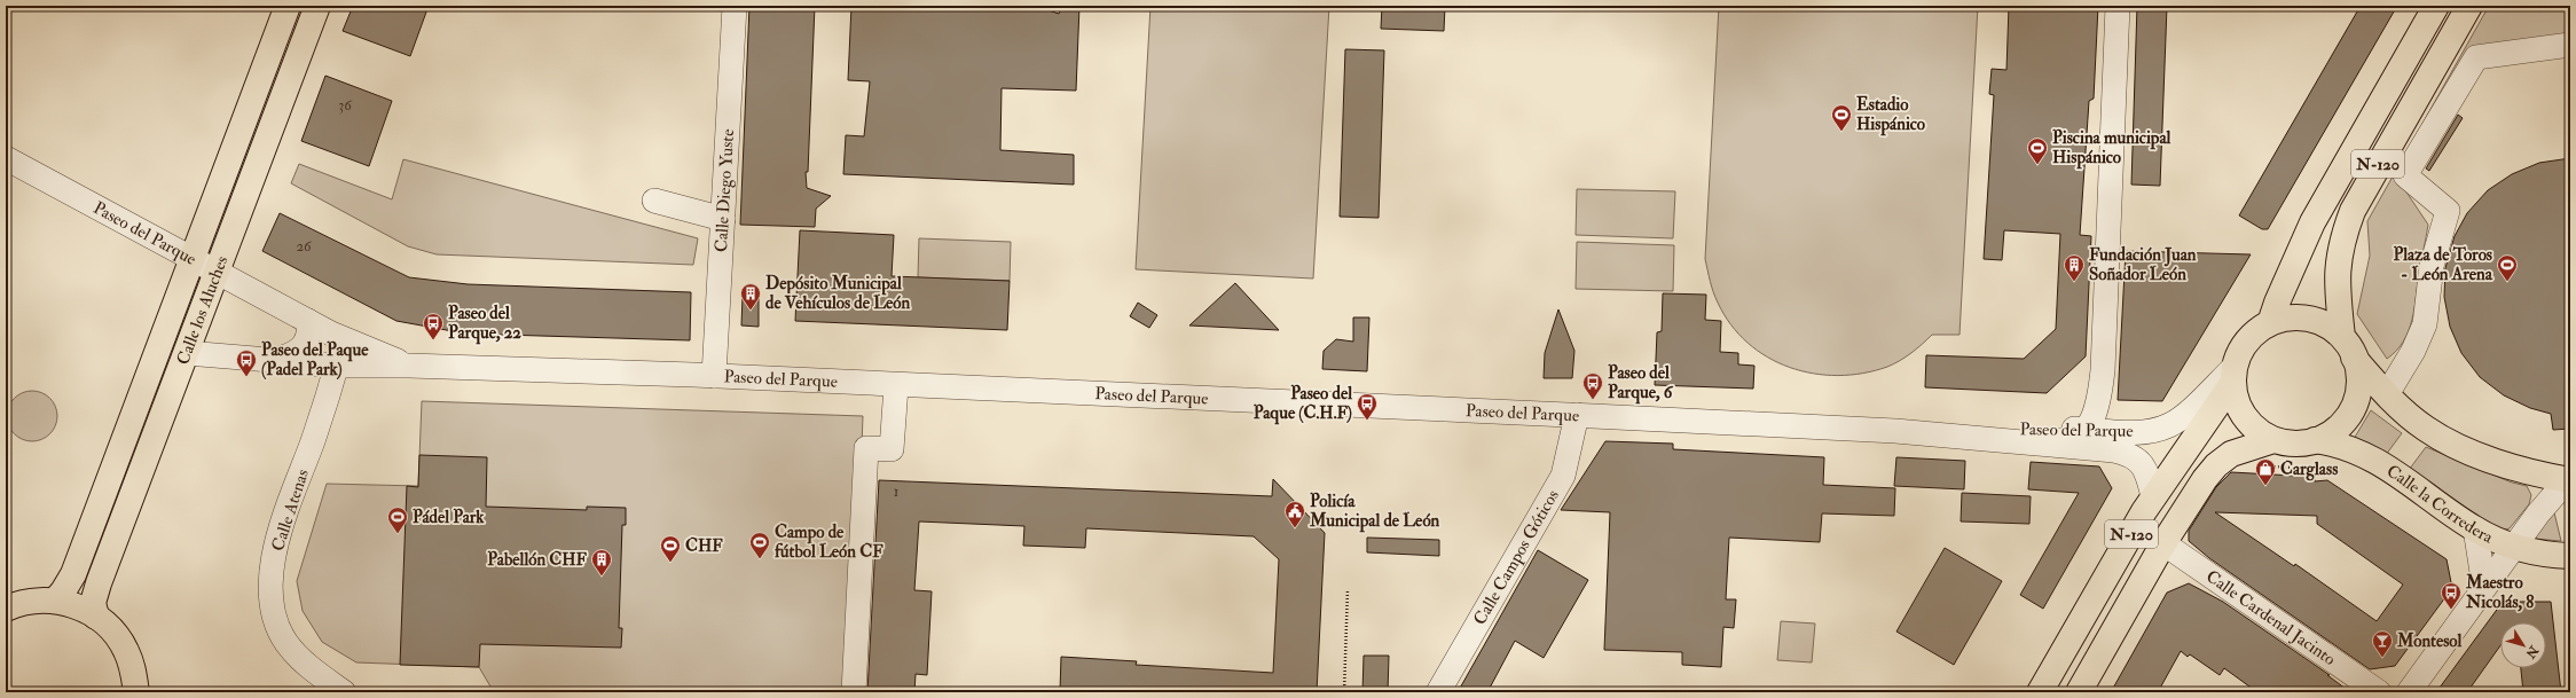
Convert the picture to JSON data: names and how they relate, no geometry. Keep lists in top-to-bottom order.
{
  "streets": {
    "main road": ["N-120", "Calle los Aluches", "Calle la Corredera"],
    "street": [
      "Calle Diego Yuste",
      "Paseo del Parque",
      "Calle Atenas",
      "Calle Campos Góticos",
      "Calle Cardenal Jacinto"
    ]
  },
  "crossings": [
    ["N-120", "Paseo del Parque"],
    ["N-120", "Calle la Corredera"],
    ["N-120", "Calle Cardenal Jacinto"],
    ["Calle Diego Yuste", "Paseo del Parque"],
    ["Paseo del Parque", "Calle los Aluches"],
    ["Paseo del Parque", "Calle la Corredera"],
    ["Paseo del Parque", "Calle Atenas"],
    ["Paseo del Parque", "Calle Campos Góticos"]
  ],
  "places": {
    "sports": [
      "Estadio Hispánico",
      "Piscina municipal Hispánico",
      "Plaza de Toros - León Arena",
      "Pádel Park",
      "Campo de fútbol León CF",
      "CHF"
    ],
    "building": ["Fundación Juan Soñador León", "Depósito Municipal de Vehículos de León", "Pabellón CHF"],
    "bus stop": [
      "Paseo del Parque, 22",
      "Paseo del Paque (Padel Park)",
      "Paseo del Parque, 6",
      "Paseo del Paque (C.H.F)",
      "Maestro Nicolás, 8"
    ],
    "shop": ["Carglass"],
    "public building": ["Policía Municipal de León"],
    "bar": ["Montesol"]
  },
  "house_numbers": ["36", "26", "1"],
  "north": "bottom right"
}
